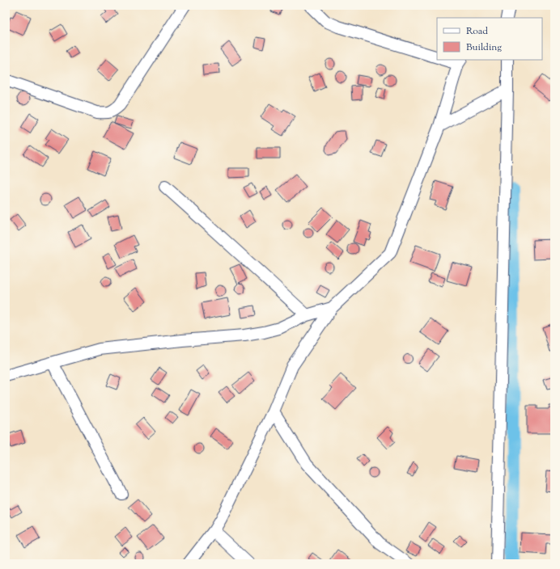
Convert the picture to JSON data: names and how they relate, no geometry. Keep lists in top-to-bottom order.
{
  "legend": ["Road", "Building"]
}
